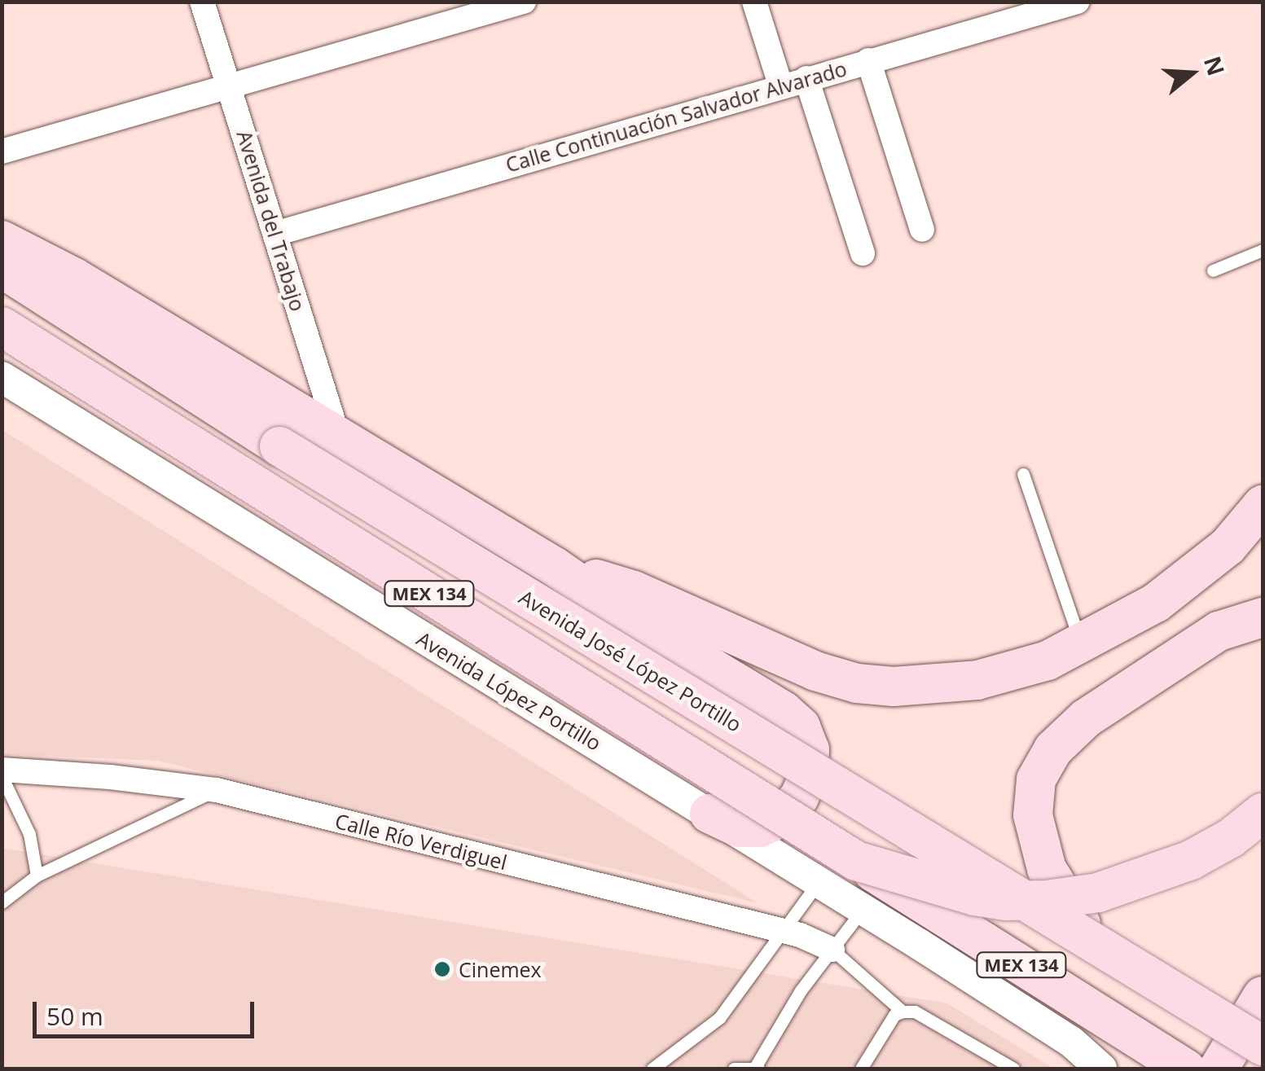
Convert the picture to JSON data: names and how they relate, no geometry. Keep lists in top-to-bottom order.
{
  "streets": {
    "main road": ["MEX 134", "Avenida José López Portillo"],
    "street": [
      "Calle Continuación Salvador Alvarado",
      "Avenida del Trabajo",
      "Avenida López Portillo",
      "Calle Río Verdiguel"
    ]
  },
  "crossings": [
    ["Calle Continuación Salvador Alvarado", "Avenida del Trabajo"]
  ],
  "places": ["Cinemex"],
  "scale_bar": "50 m",
  "north": "right"
}
